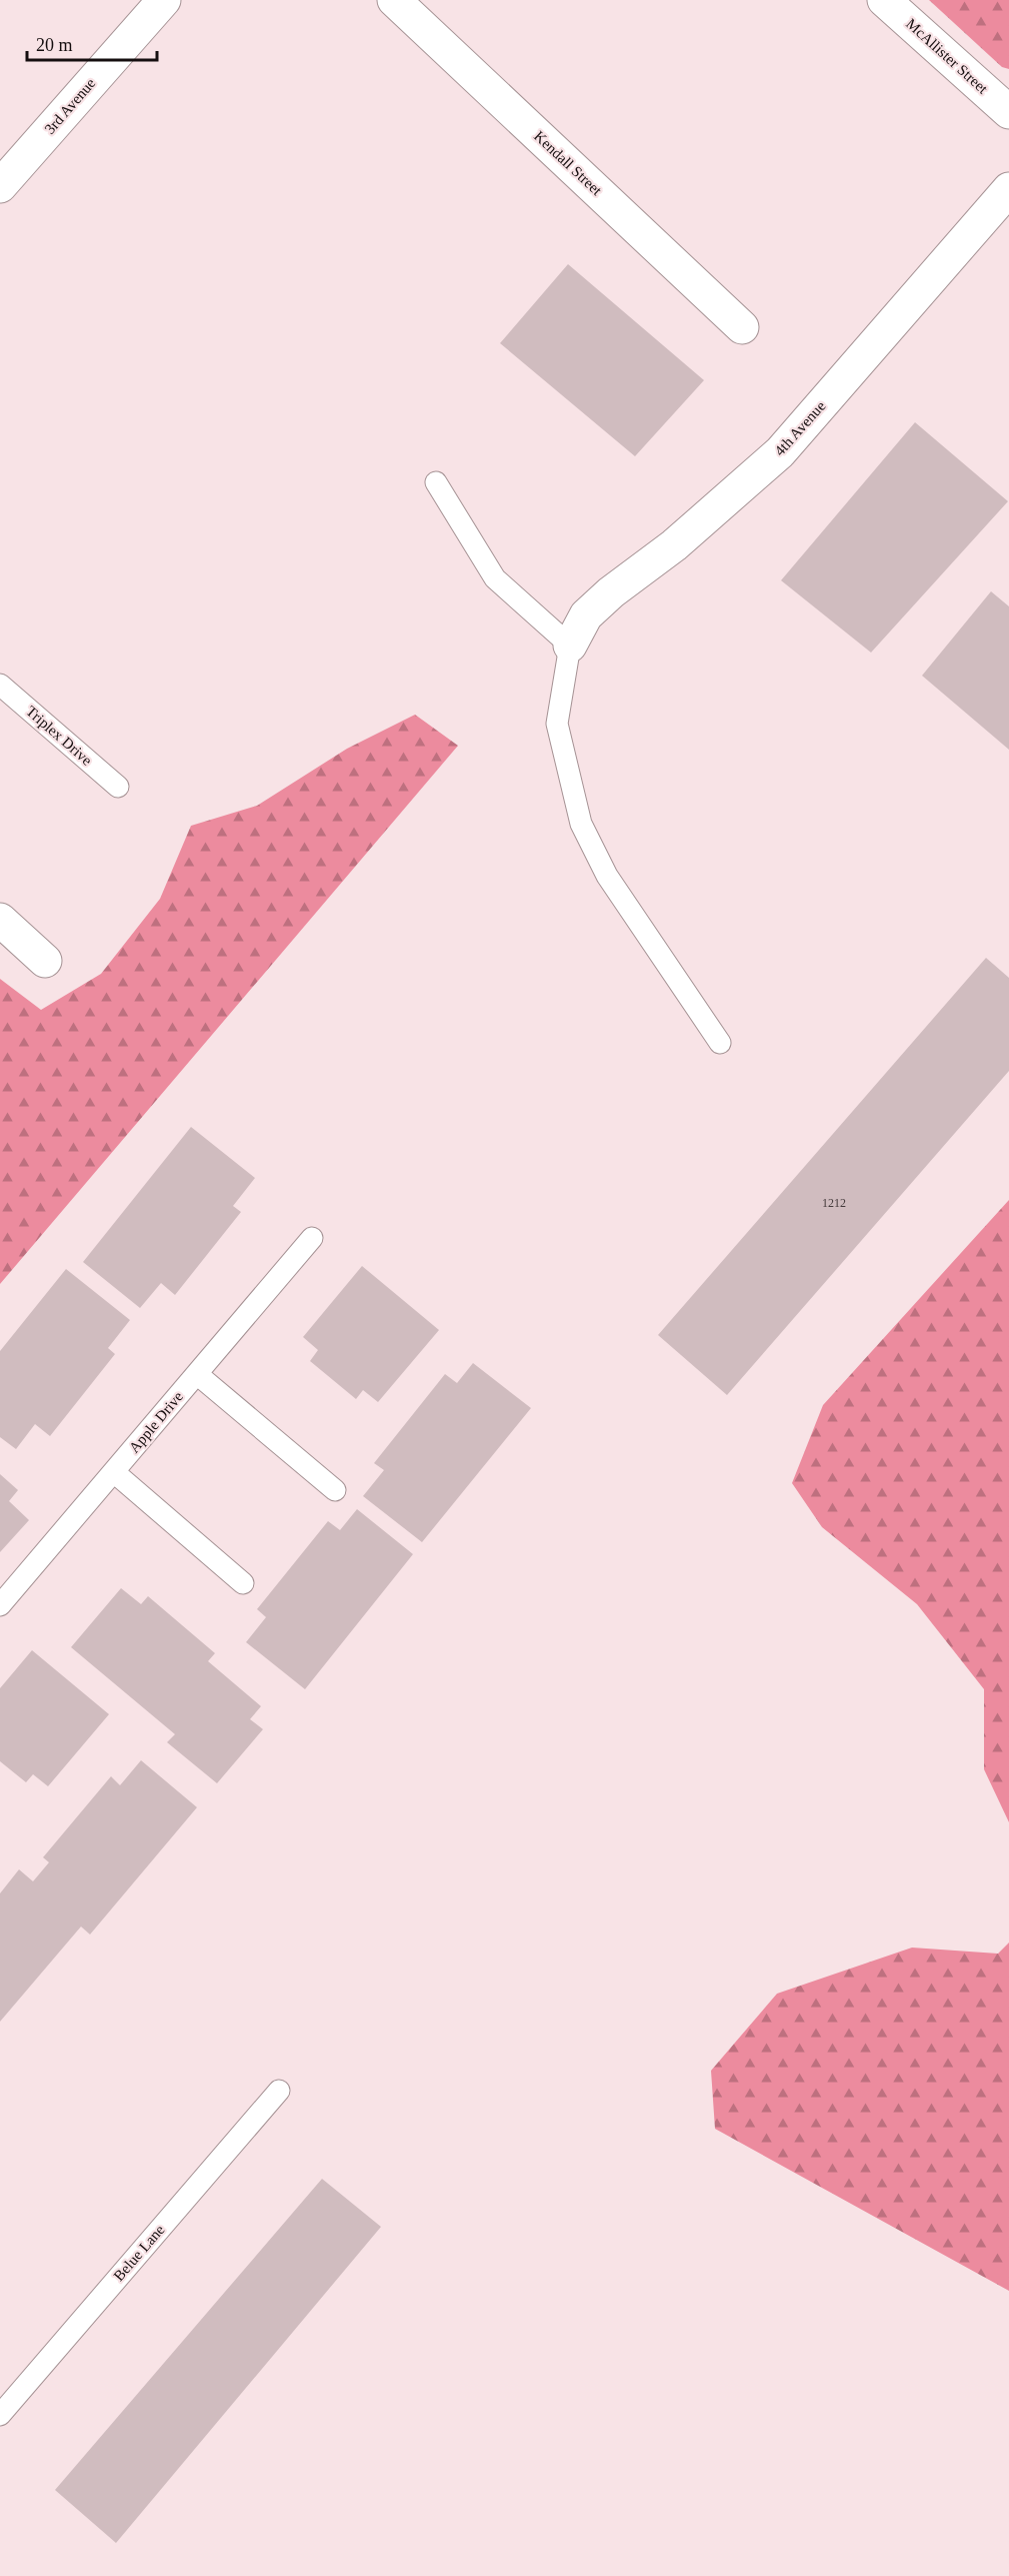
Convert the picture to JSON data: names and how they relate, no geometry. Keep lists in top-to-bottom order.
{
  "streets": {
    "street": [
      "McAllister Street",
      "3rd Avenue",
      "Kendall Street",
      "4th Avenue"
    ],
    "lane": ["Triplex Drive", "Apple Drive", "Belue Lane"]
  },
  "house_numbers": ["1212"],
  "scale_bar": "20 m"
}
